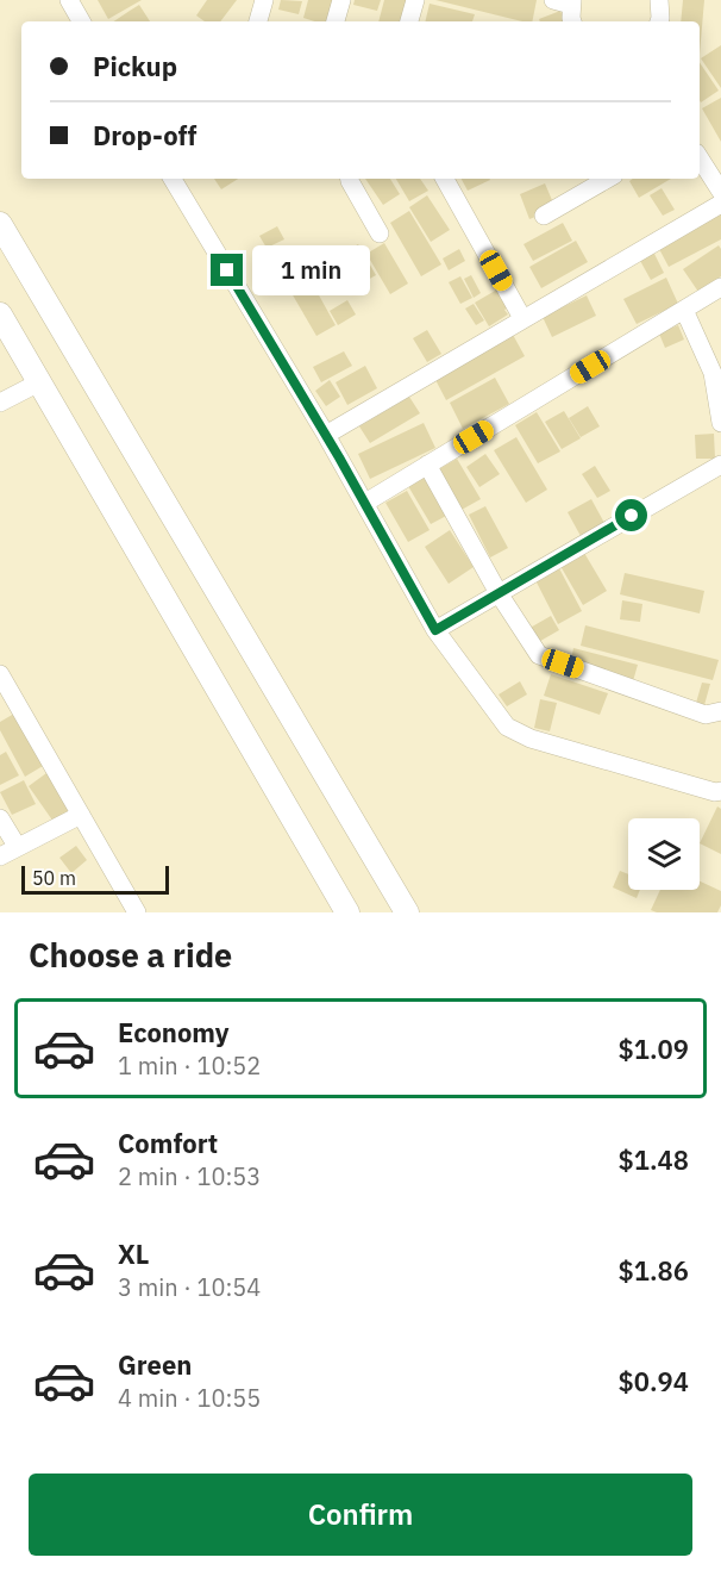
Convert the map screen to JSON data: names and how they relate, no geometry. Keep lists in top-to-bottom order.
{
  "scale_bar": "50 m",
  "page": {
    "banner": ["Pickup", "Drop-off"],
    "bubble": "1 min",
    "scale": "50 m",
    "heading": "Choose a ride",
    "list": [
      {
        "name": "Economy",
        "note": "1 min · 10:52",
        "value": "$1.09"
      },
      {
        "name": "Comfort",
        "note": "2 min · 10:53",
        "value": "$1.48"
      },
      {
        "name": "XL",
        "note": "3 min · 10:54",
        "value": "$1.86"
      },
      {
        "name": "Green",
        "note": "4 min · 10:55",
        "value": "$0.94"
      }
    ],
    "buttons": "Confirm"
  }
}
